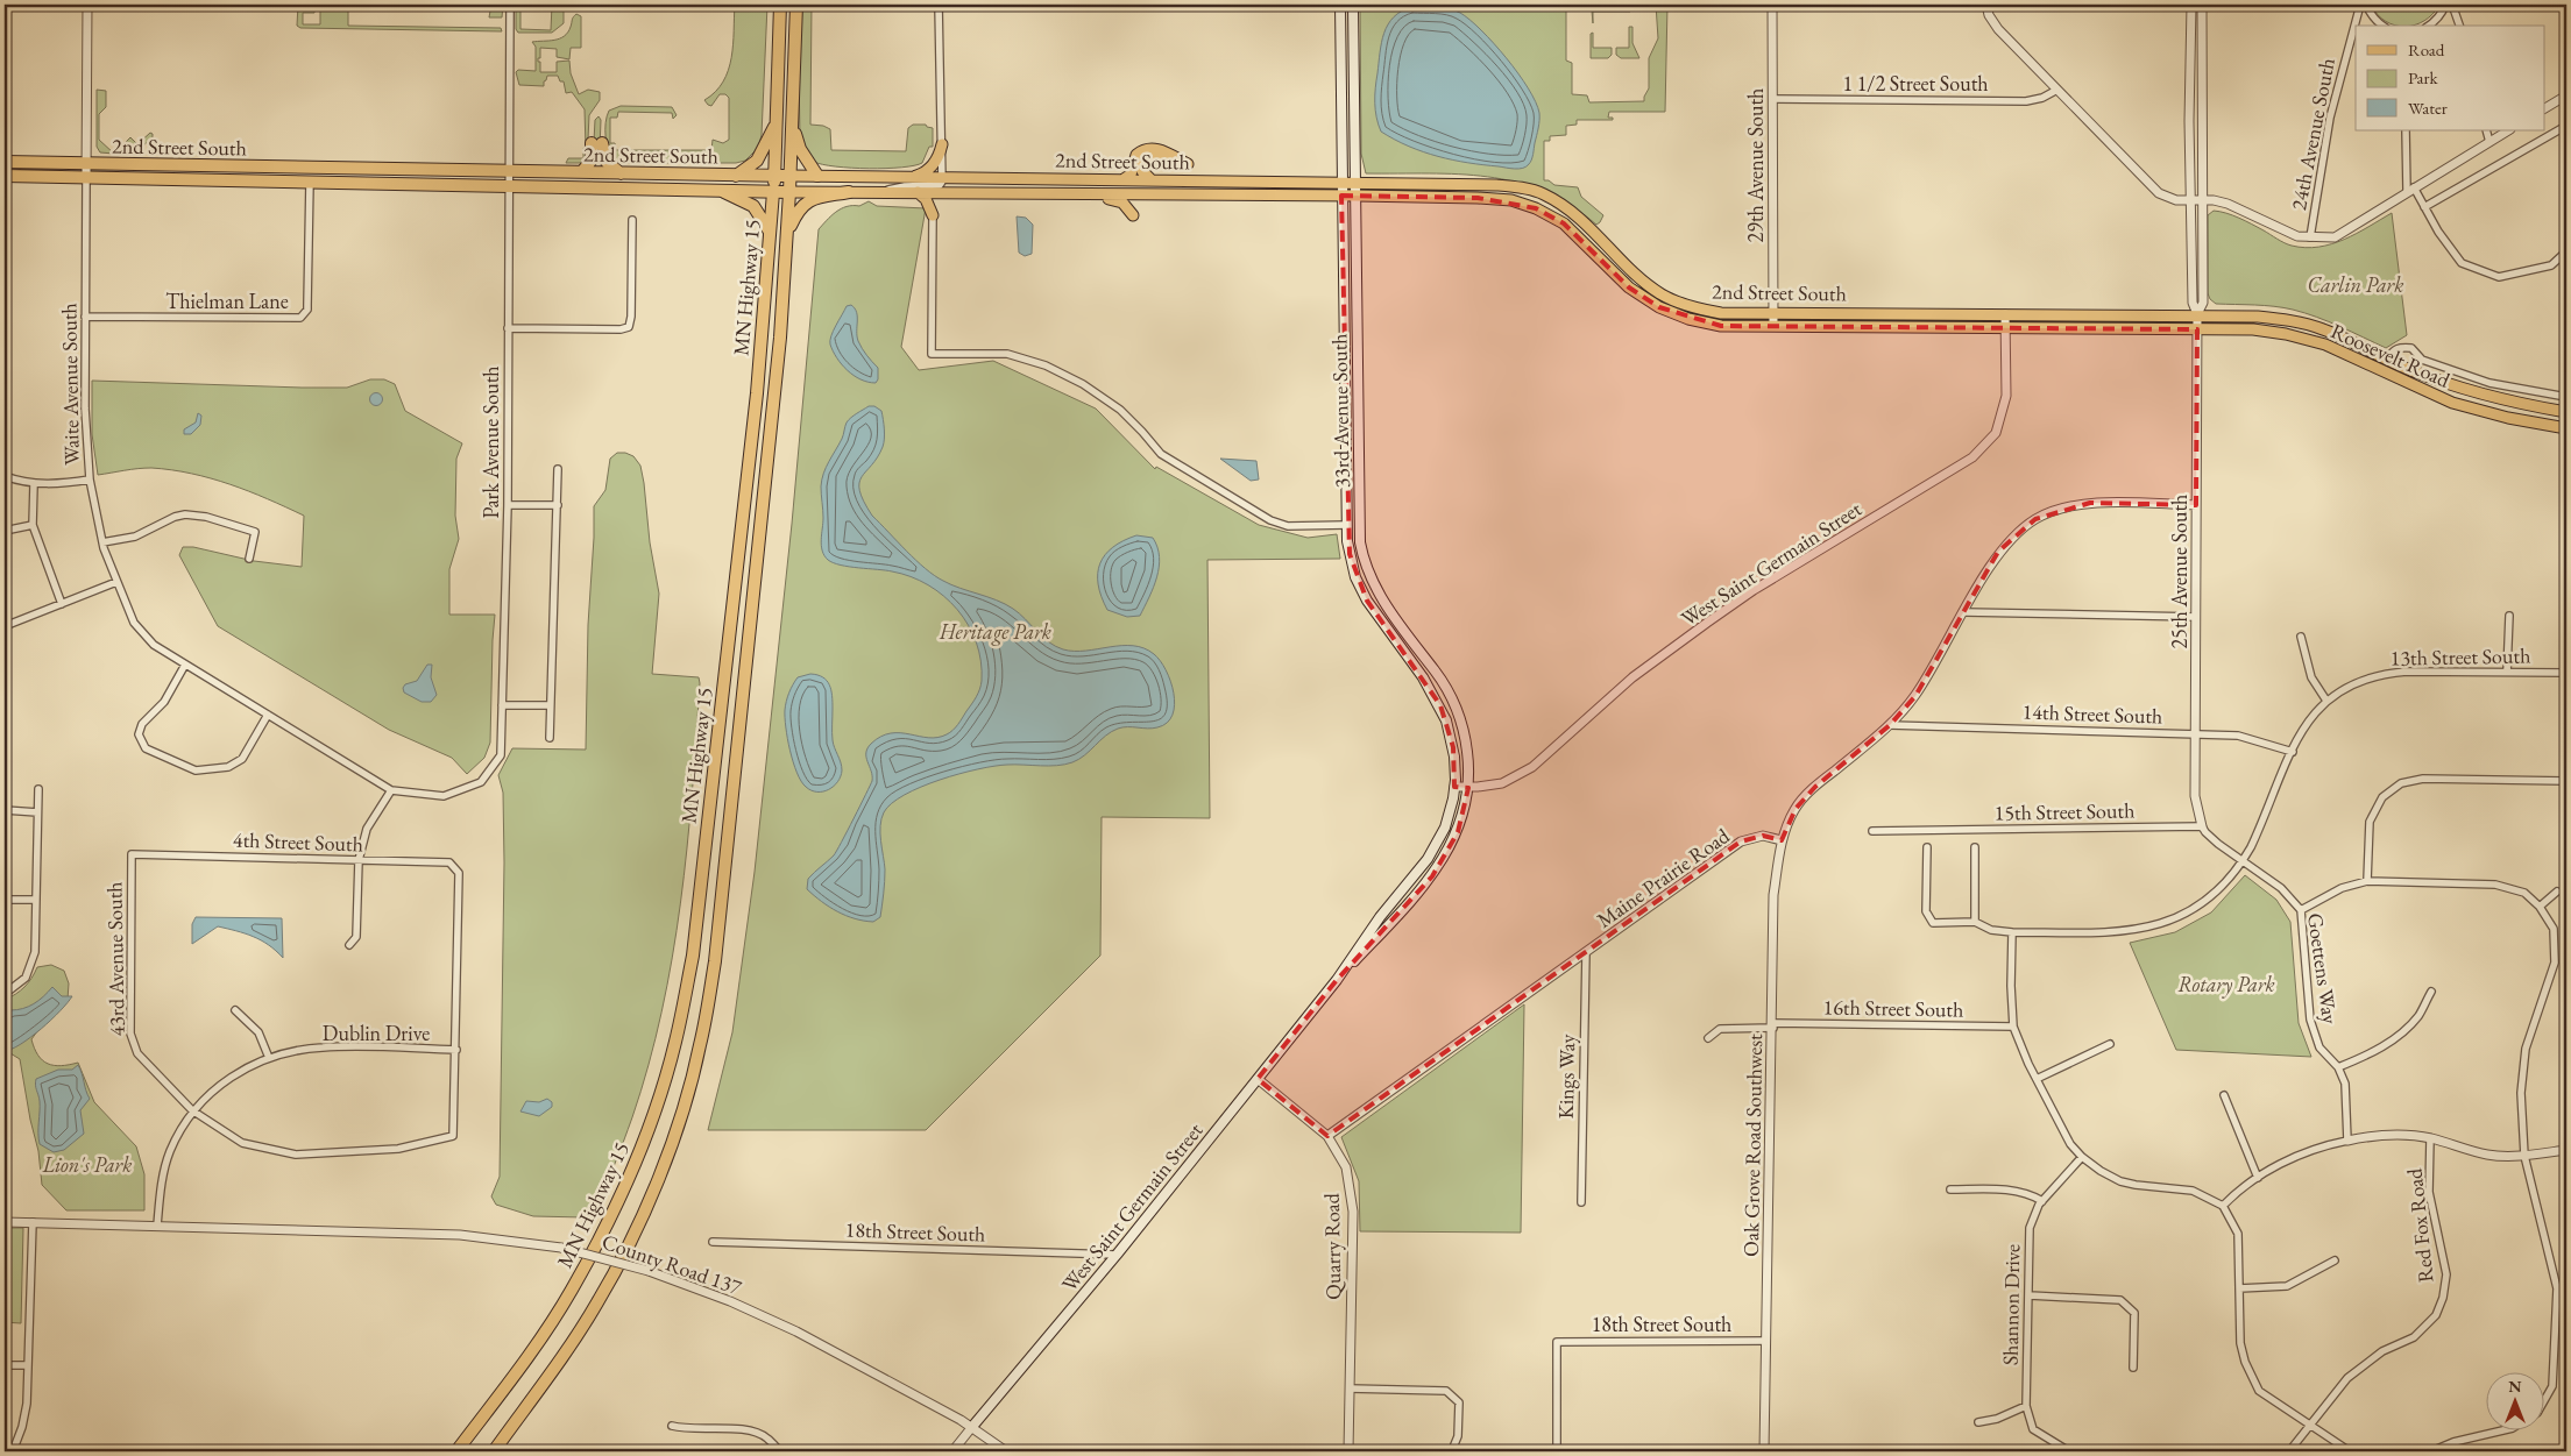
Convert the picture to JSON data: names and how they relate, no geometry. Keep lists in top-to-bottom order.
{
  "streets": {
    "highway": ["2nd Street South", "MN Highway 15"],
    "main road": ["Roosevelt Road", "33rd Avenue South", "West Saint Germain Street"],
    "street": [
      "1 1/2 Street South",
      "24th Avenue South",
      "29th Avenue South",
      "Thielman Lane",
      "Waite Avenue South",
      "Park Avenue South",
      "25th Avenue South",
      "13th Street South",
      "14th Street South",
      "15th Street South",
      "4th Street South",
      "Maine Prairie Road",
      "43rd Avenue South",
      "Goettens Way",
      "16th Street South",
      "Dublin Drive",
      "Kings Way",
      "Oak Grove Road Southwest",
      "Red Fox Road",
      "18th Street South",
      "Quarry Road",
      "County Road 137",
      "Shannon Drive"
    ]
  },
  "crossings": [
    ["1 1/2 Street South", "29th Avenue South"],
    ["2nd Street South", "29th Avenue South"],
    ["2nd Street South", "MN Highway 15"],
    ["2nd Street South", "Thielman Lane"],
    ["2nd Street South", "Roosevelt Road"],
    ["2nd Street South", "Waite Avenue South"],
    ["2nd Street South", "33rd Avenue South"],
    ["2nd Street South", "Park Avenue South"],
    ["2nd Street South", "West Saint Germain Street"],
    ["2nd Street South", "25th Avenue South"],
    ["Thielman Lane", "Waite Avenue South"],
    ["Roosevelt Road", "25th Avenue South"],
    ["Waite Avenue South", "Park Avenue South"],
    ["33rd Avenue South", "West Saint Germain Street"],
    ["West Saint Germain Street", "18th Street South"],
    ["West Saint Germain Street", "Quarry Road"],
    ["West Saint Germain Street", "County Road 137"],
    ["25th Avenue South", "14th Street South"],
    ["25th Avenue South", "15th Street South"],
    ["4th Street South", "43rd Avenue South"],
    ["4th Street South", "Dublin Drive"],
    ["Maine Prairie Road", "Kings Way"],
    ["Maine Prairie Road", "Oak Grove Road Southwest"],
    ["Maine Prairie Road", "Quarry Road"],
    ["43rd Avenue South", "Dublin Drive"],
    ["16th Street South", "Oak Grove Road Southwest"],
    ["Dublin Drive", "County Road 137"],
    ["Oak Grove Road Southwest", "18th Street South"]
  ],
  "parks": [
    "Carlin Park",
    "Heritage Park",
    "Rotary Park",
    "Lion's Park"
  ],
  "legend": ["Road", "Park", "Water"],
  "north": "top"
}
